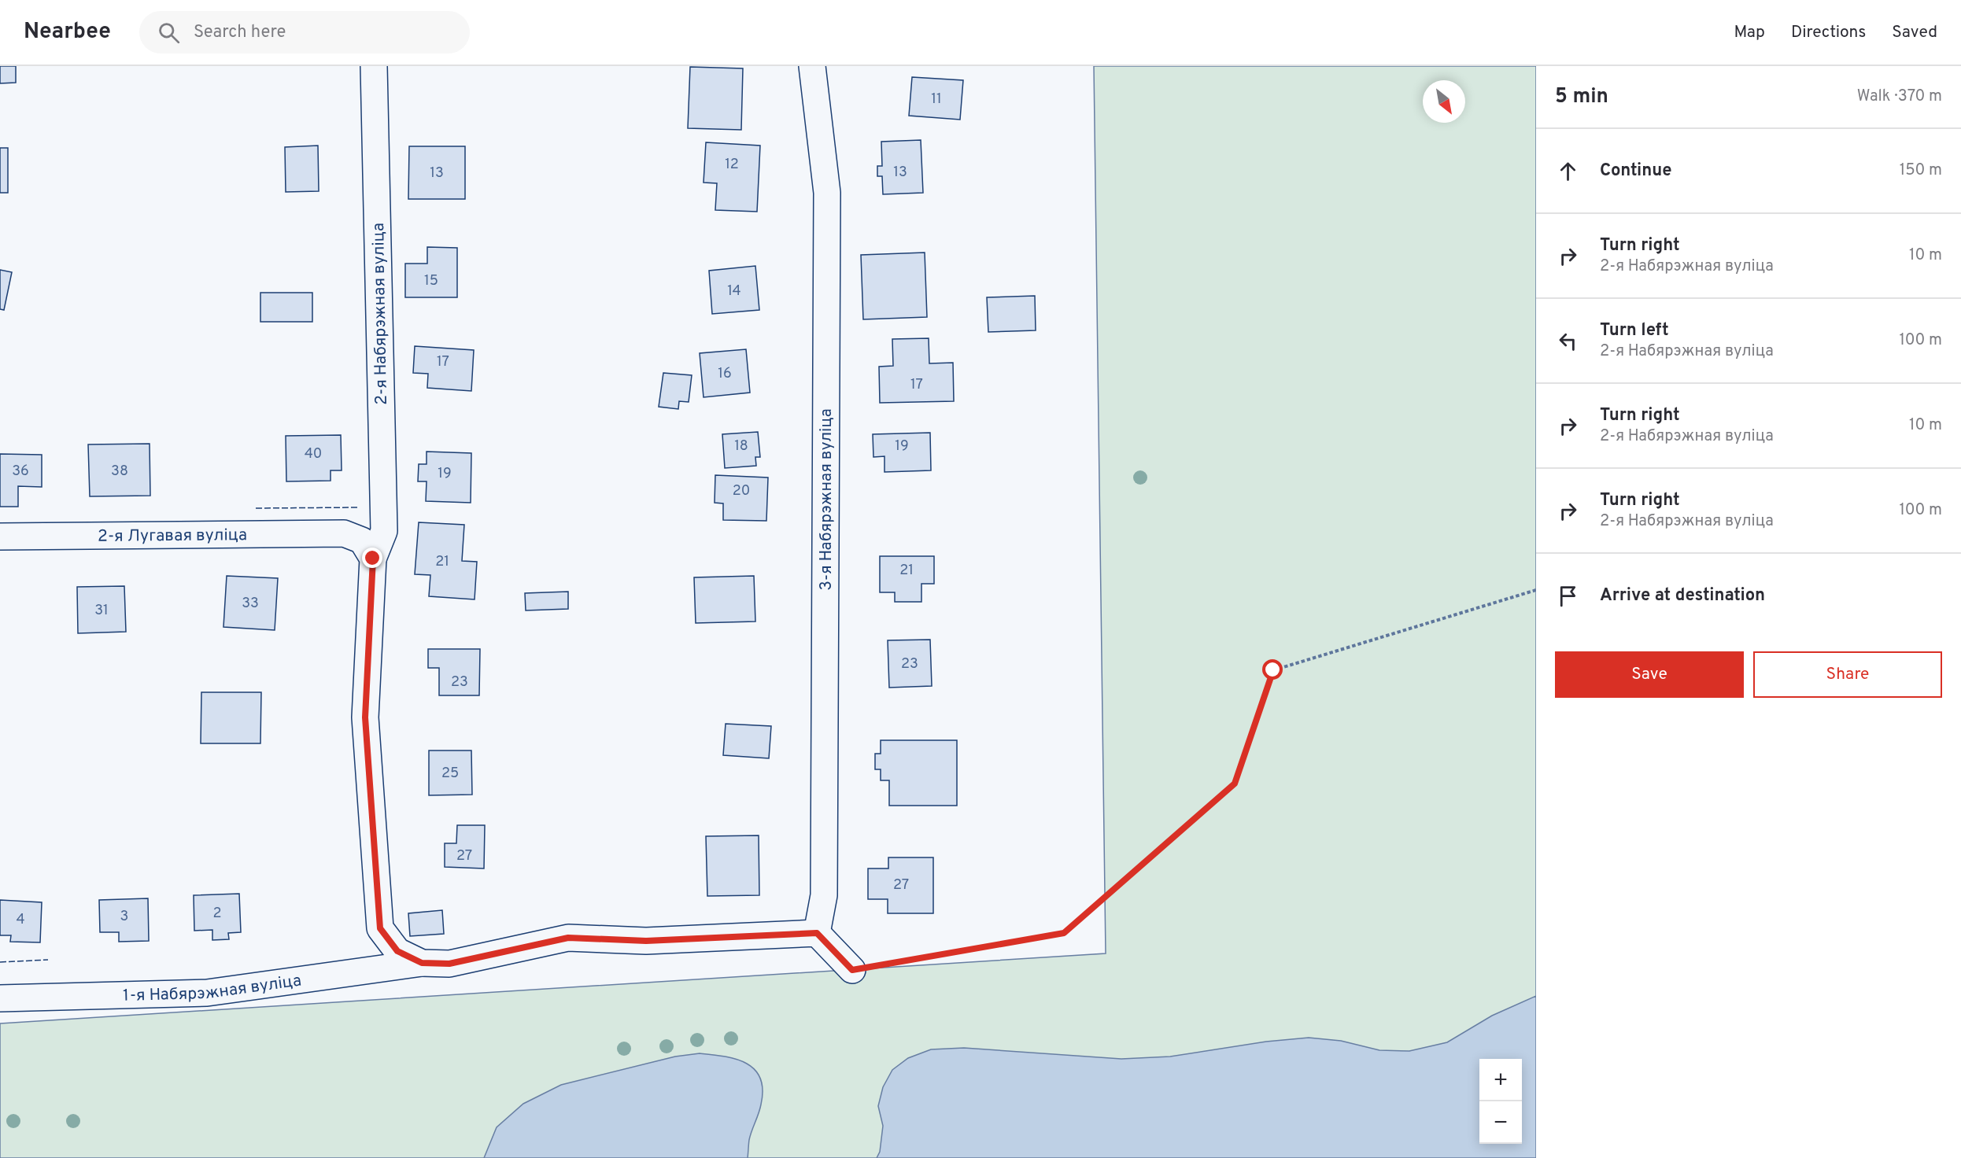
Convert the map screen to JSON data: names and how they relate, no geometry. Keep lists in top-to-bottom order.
{
  "streets": {
    "street": [
      "2-я Набярэжная вуліца",
      "3-я Набярэжная вуліца",
      "2-я Лугавая вуліца",
      "1-я Набярэжная вуліца"
    ]
  },
  "crossings": [
    ["2-я Набярэжная вуліца", "3-я Набярэжная вуліца"],
    ["2-я Набярэжная вуліца", "2-я Лугавая вуліца"],
    ["2-я Набярэжная вуліца", "1-я Набярэжная вуліца"]
  ],
  "house_numbers": [
    "11",
    "12",
    "13",
    "13",
    "15",
    "14",
    "17",
    "16",
    "17",
    "18",
    "19",
    "40",
    "36",
    "38",
    "19",
    "20",
    "21",
    "21",
    "33",
    "31",
    "23",
    "23",
    "25",
    "27",
    "27",
    "2",
    "3",
    "4"
  ],
  "north": "bottom right",
  "page": {
    "header": "Nearbee",
    "search": "Search here",
    "nav": ["Map", "Directions", "Saved"],
    "heading": ["5 min", "Walk · 370 m"],
    "list": [
      ["Continue", "150 m"],
      ["Turn right", "2-я Набярэжная вуліца", "10 m"],
      ["Turn left", "2-я Набярэжная вуліца", "100 m"],
      ["Turn right", "2-я Набярэжная вуліца", "10 m"],
      ["Turn right", "2-я Набярэжная вуліца", "100 m"],
      "Arrive at destination"
    ],
    "buttons": ["Save", "Share"],
    "map_buttons": ["+", "−"]
  }
}
